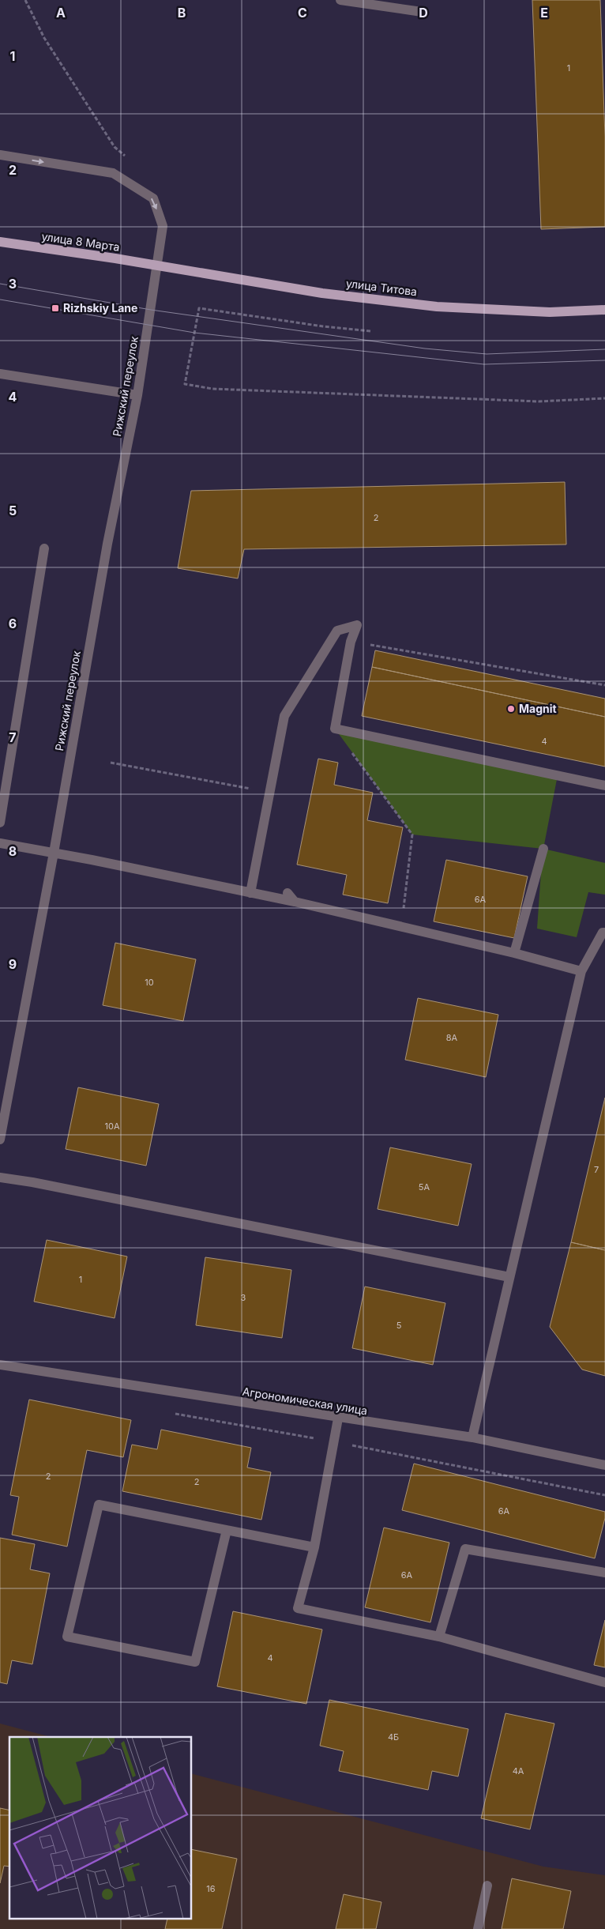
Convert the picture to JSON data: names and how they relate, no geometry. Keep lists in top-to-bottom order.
{
  "streets": {
    "main road": ["улица 8 Марта", "улица Титова"],
    "street": ["Рижский переулок", "Агрономическая улица"]
  },
  "crossings": [
    ["улица 8 Марта", "улица Титова"],
    ["улица 8 Марта", "Рижский переулок"],
    ["улица Титова", "Рижский переулок"]
  ],
  "places": {
    "transit": ["Rizhskiy Lane"],
    "other": ["Magnit"]
  },
  "house_numbers": [
    "1",
    "2",
    "4",
    "6А",
    "10",
    "8А",
    "10А",
    "7",
    "5А",
    "1",
    "3",
    "5",
    "2",
    "2",
    "6А",
    "6А",
    "4",
    "4Б",
    "4А",
    "16"
  ],
  "grid": {
    "columns": [
      "A",
      "B",
      "C",
      "D",
      "E"
    ],
    "rows": [
      "1",
      "2",
      "3",
      "4",
      "5",
      "6",
      "7",
      "8",
      "9"
    ]
  }
}
